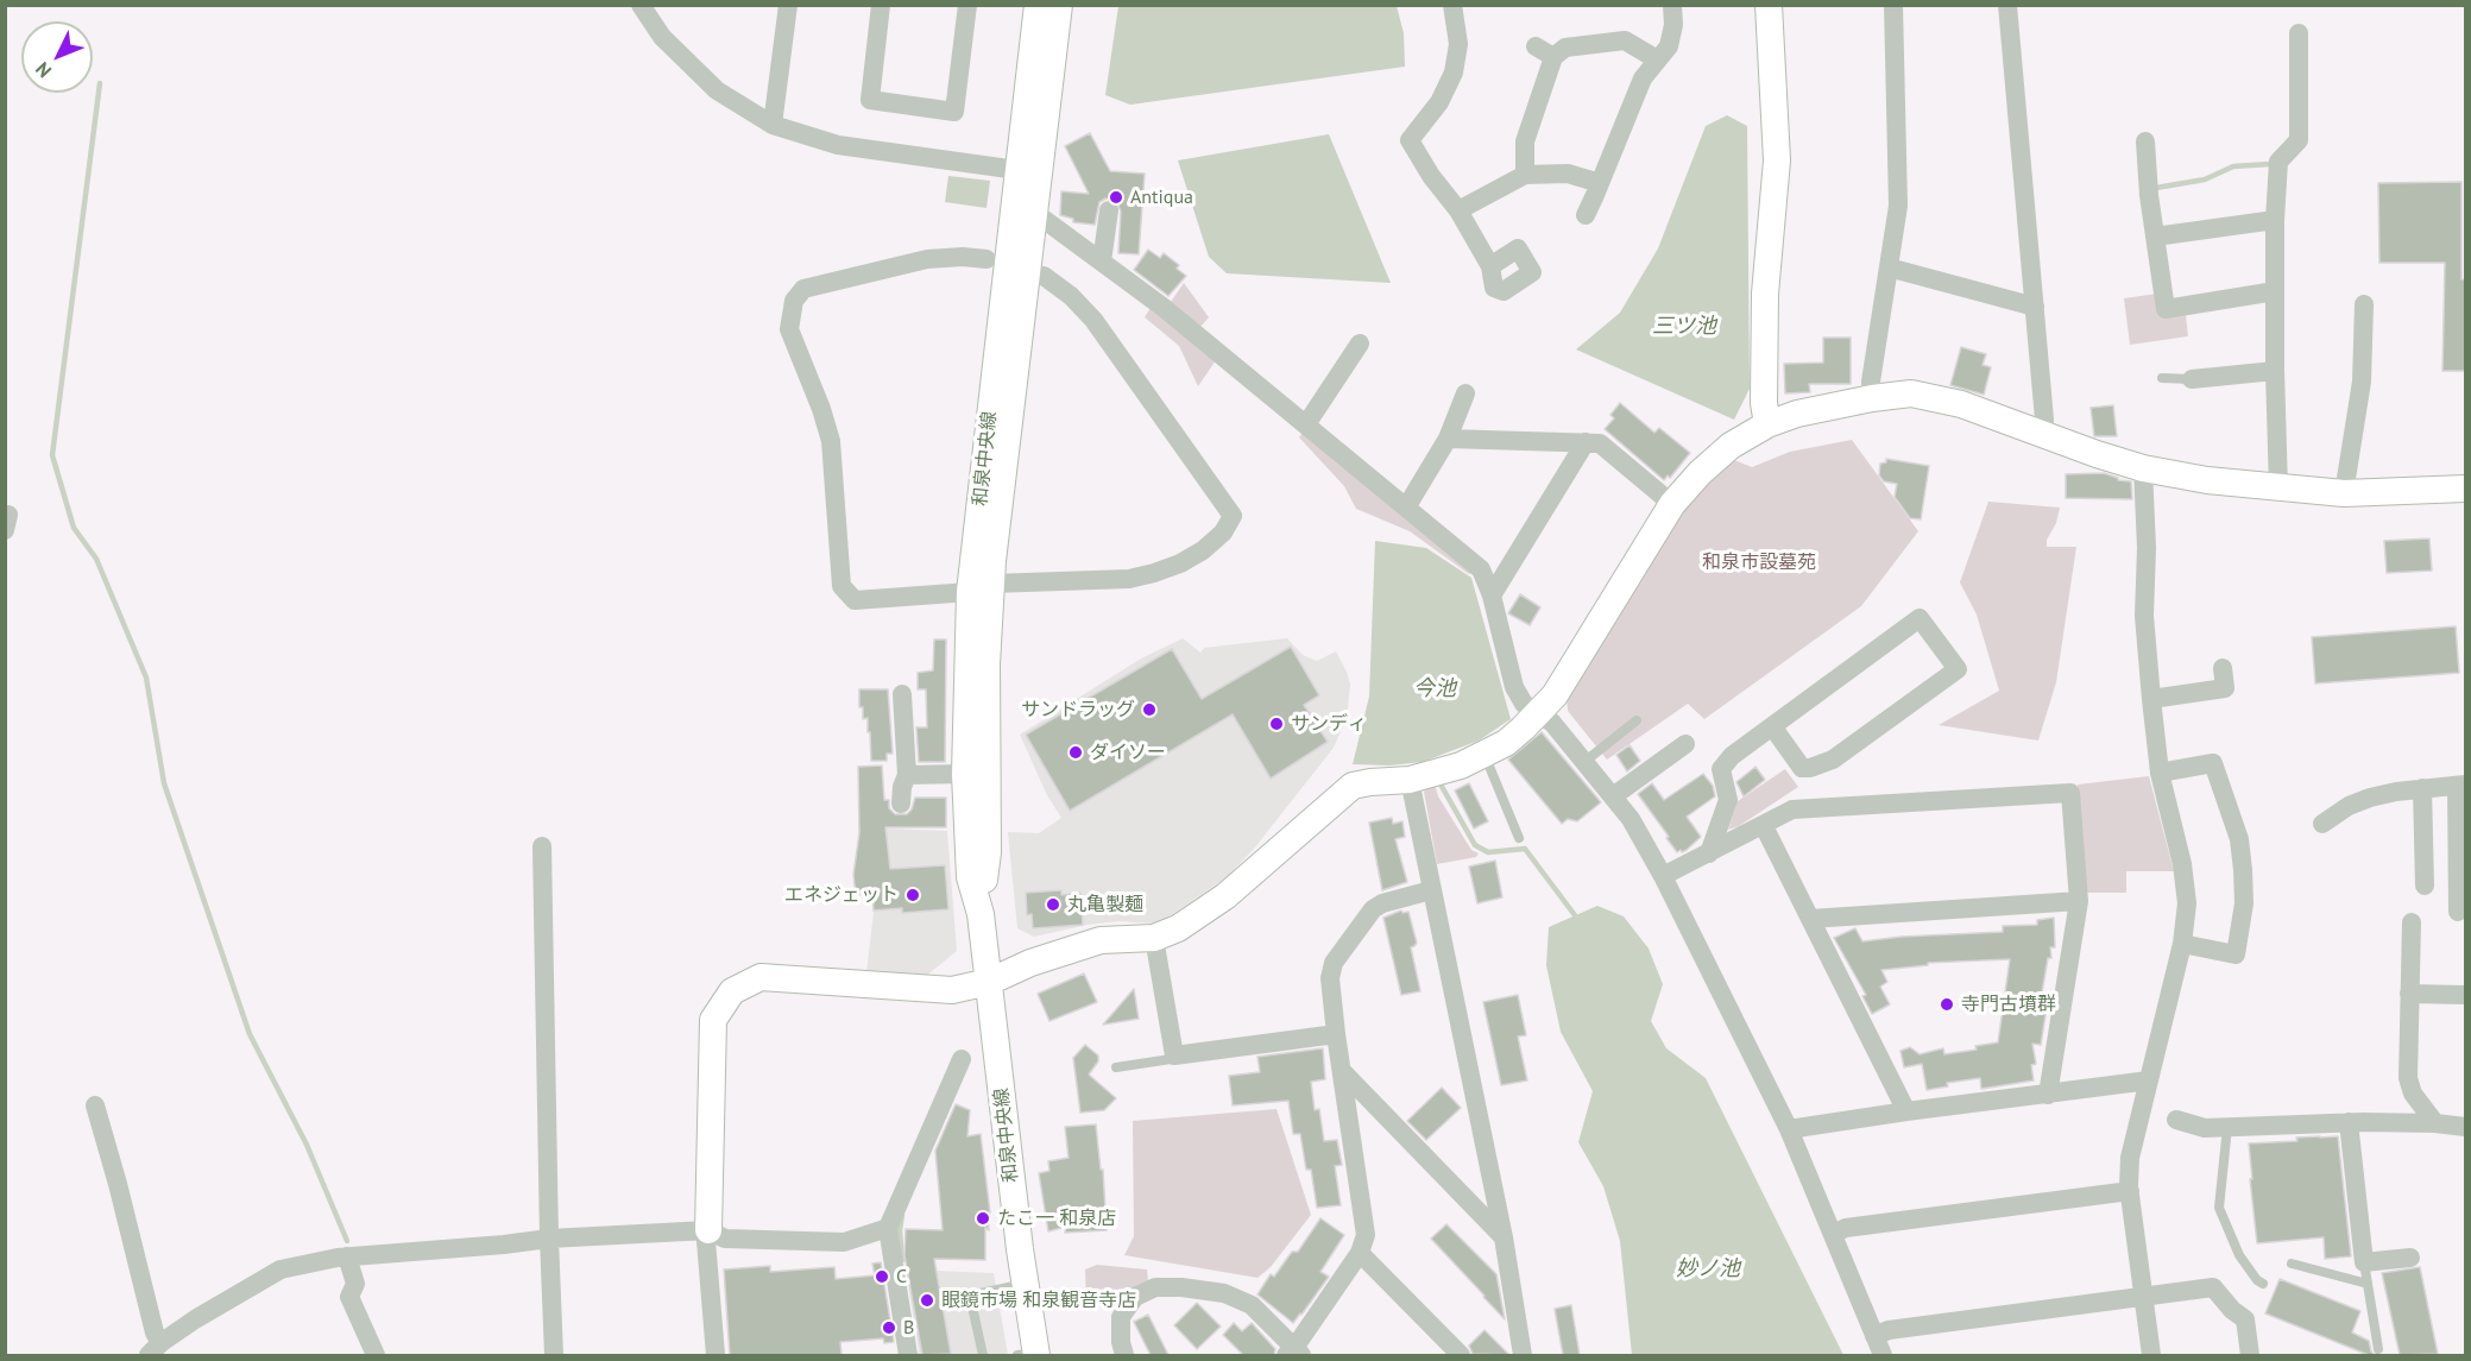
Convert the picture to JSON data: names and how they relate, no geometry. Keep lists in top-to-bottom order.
{
  "streets": {
    "street": ["和泉中央線"]
  },
  "water": ["三ツ池", "今池", "妙ノ池"],
  "parks": ["和泉市設墓苑"],
  "places": [
    "Antiqua",
    "サンドラッグ",
    "サンディ",
    "ダイソー",
    "エネジェット",
    "丸亀製麺",
    "寺門古墳群",
    "たこ一 和泉店",
    "C",
    "眼鏡市場 和泉観音寺店",
    "B"
  ],
  "north": "bottom left"
}
